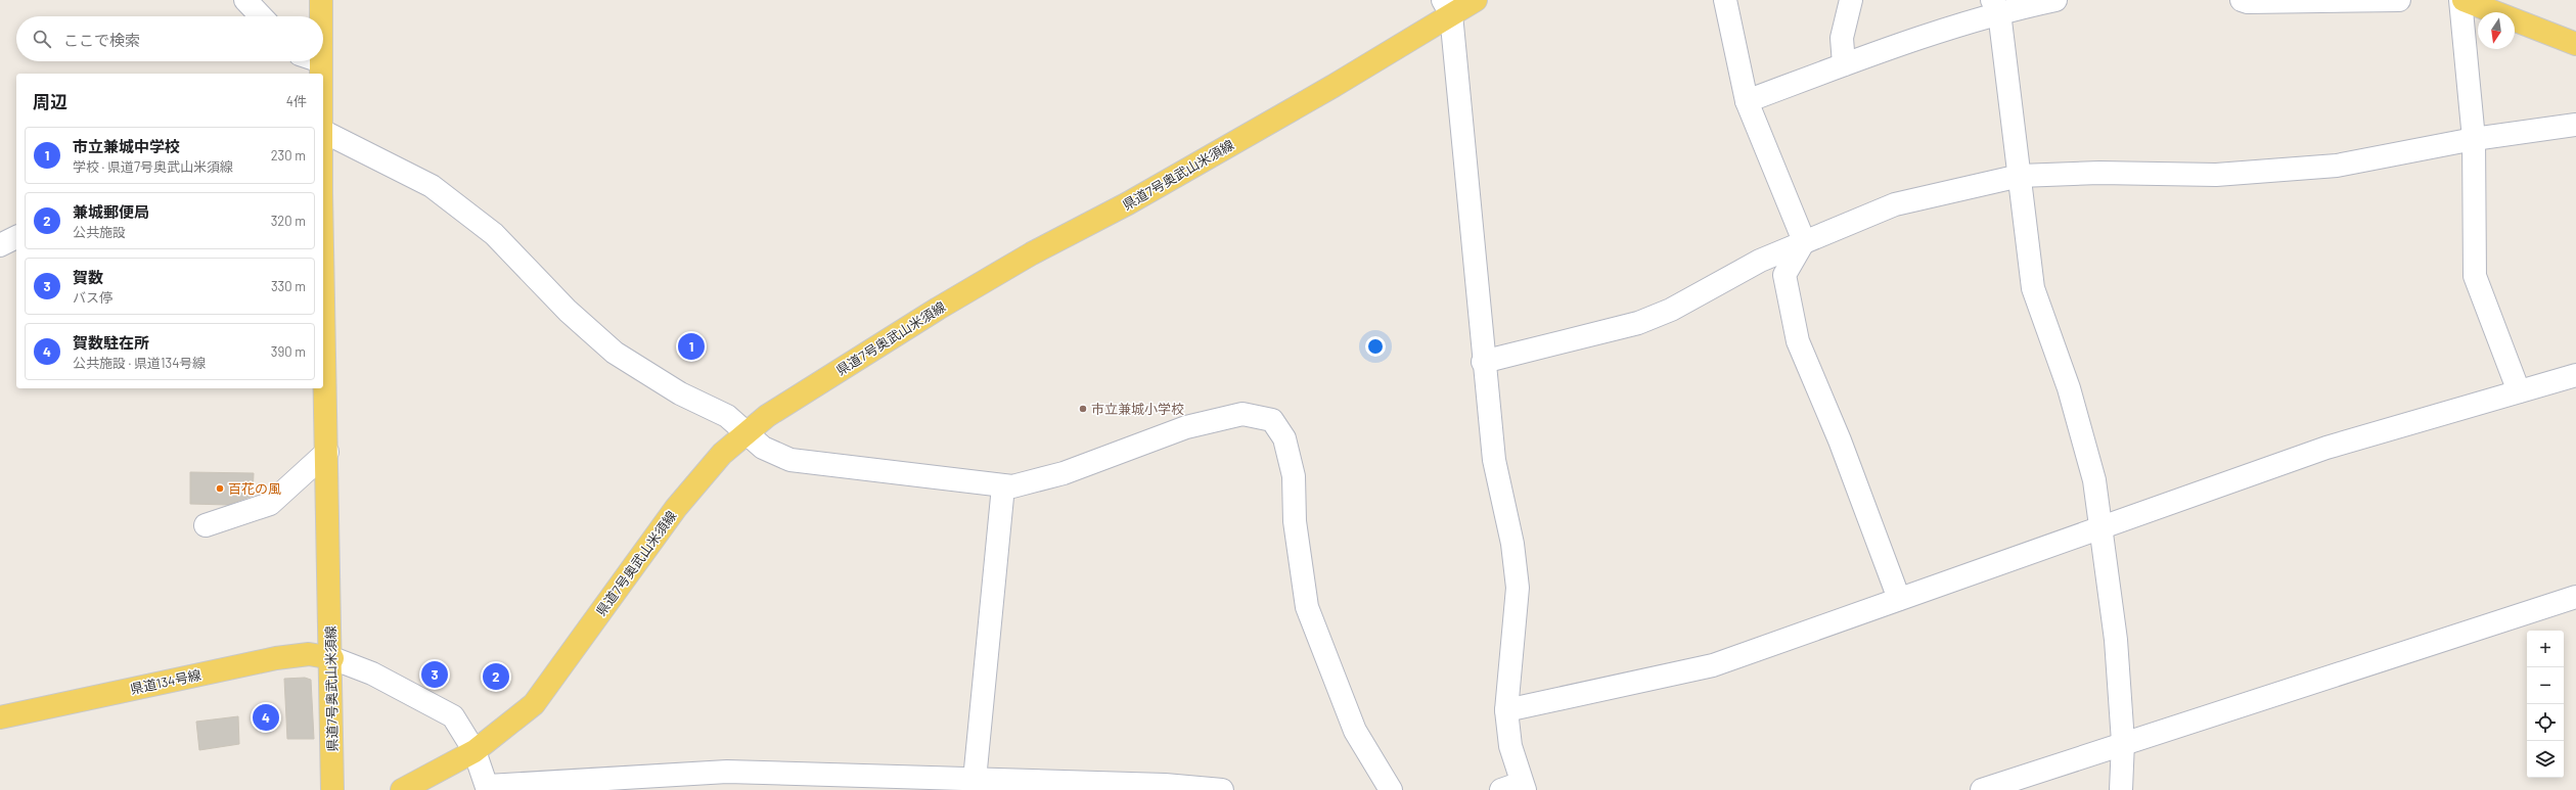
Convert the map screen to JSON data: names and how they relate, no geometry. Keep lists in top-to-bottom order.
{
  "streets": {
    "main road": ["県道7号奥武山米須線", "県道134号線"]
  },
  "crossings": [
    ["県道7号奥武山米須線", "県道134号線"]
  ],
  "places": ["市立兼城小学校", "百花の風"],
  "north": "bottom",
  "page": {
    "search": "ここで検索",
    "heading": ["周辺", "4件"],
    "list": [
      {
        "mark": "1",
        "name": "市立兼城中学校",
        "note": "学校 · 県道7号奥武山米須線",
        "value": "230 m"
      },
      {
        "mark": "2",
        "name": "兼城郵便局",
        "note": "公共施設",
        "value": "320 m"
      },
      {
        "mark": "3",
        "name": "賀数",
        "note": "バス停",
        "value": "330 m"
      },
      {
        "mark": "4",
        "name": "賀数駐在所",
        "note": "公共施設 · 県道134号線",
        "value": "390 m"
      }
    ],
    "pins": [
      "1",
      "3",
      "2",
      "4"
    ],
    "map_buttons": ["+", "−"]
  }
}
